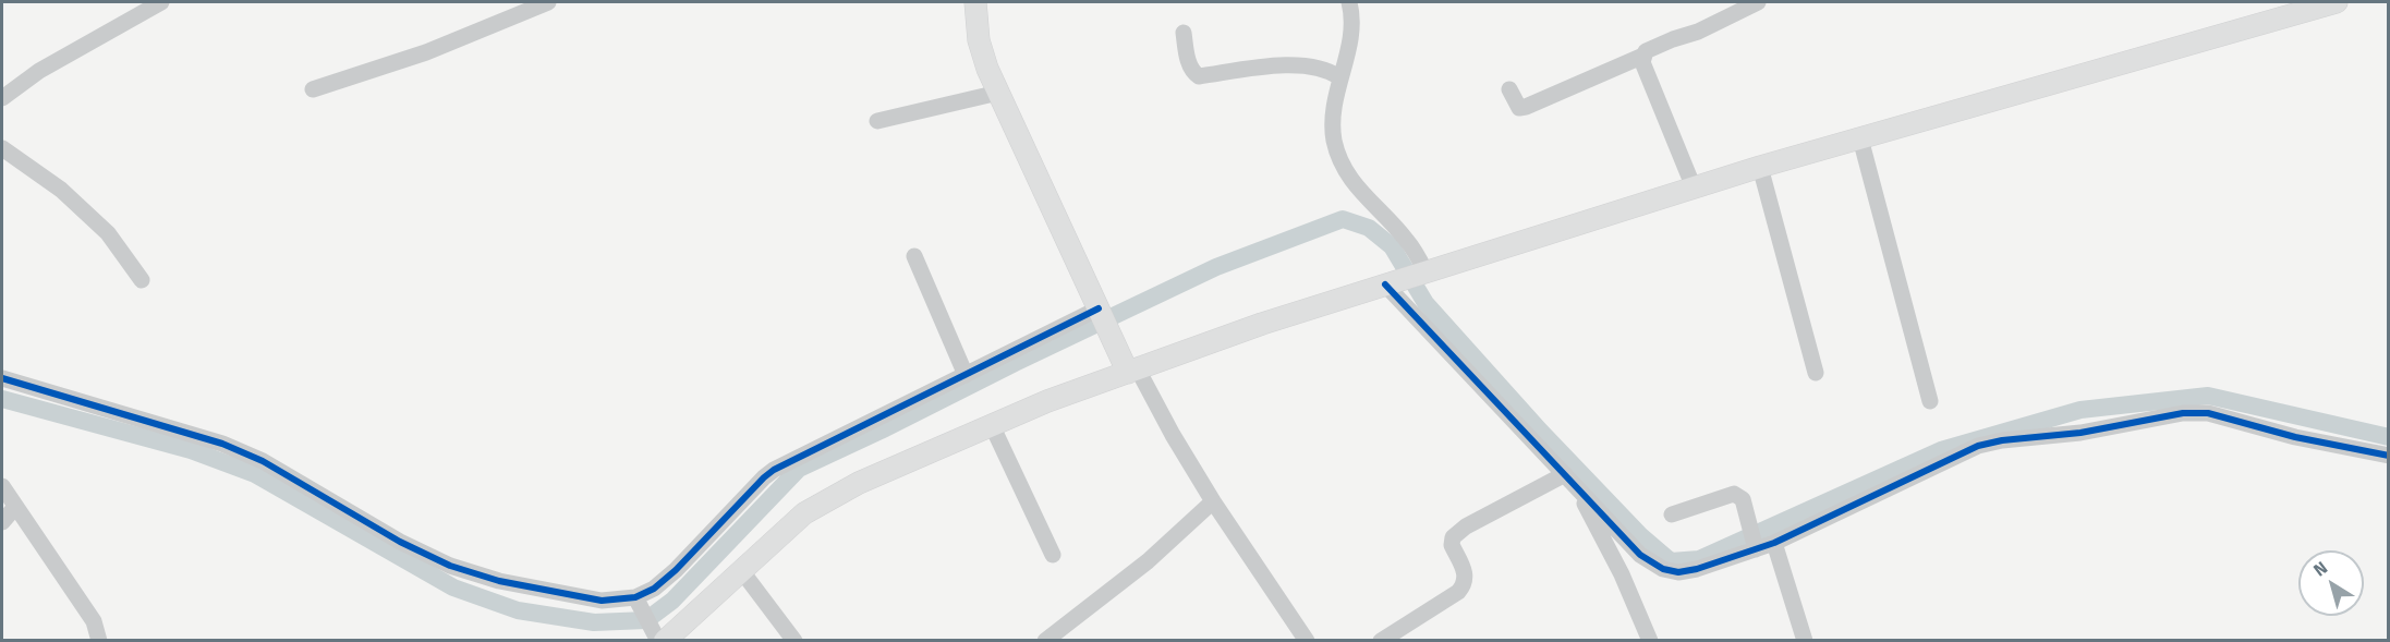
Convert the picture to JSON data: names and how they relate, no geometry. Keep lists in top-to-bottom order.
{
  "north": "top left"
}
